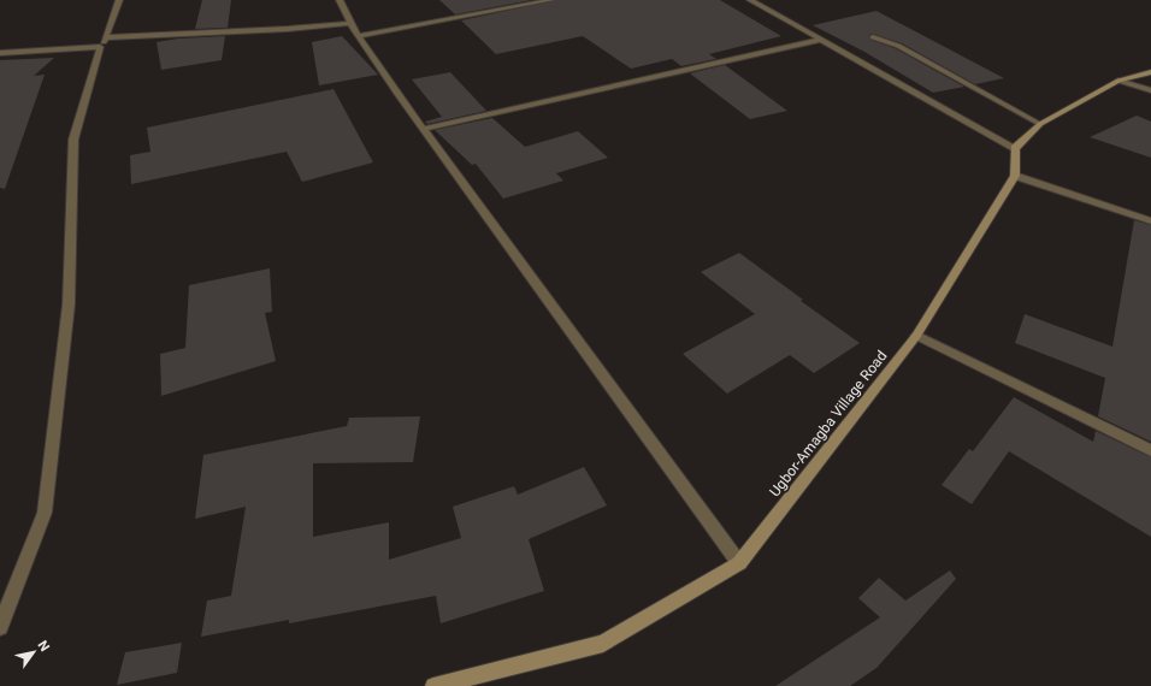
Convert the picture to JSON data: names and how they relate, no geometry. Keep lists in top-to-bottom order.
{
  "streets": {
    "street": ["Ugbor-Amagba Village Road"]
  },
  "north": "top right"
}
